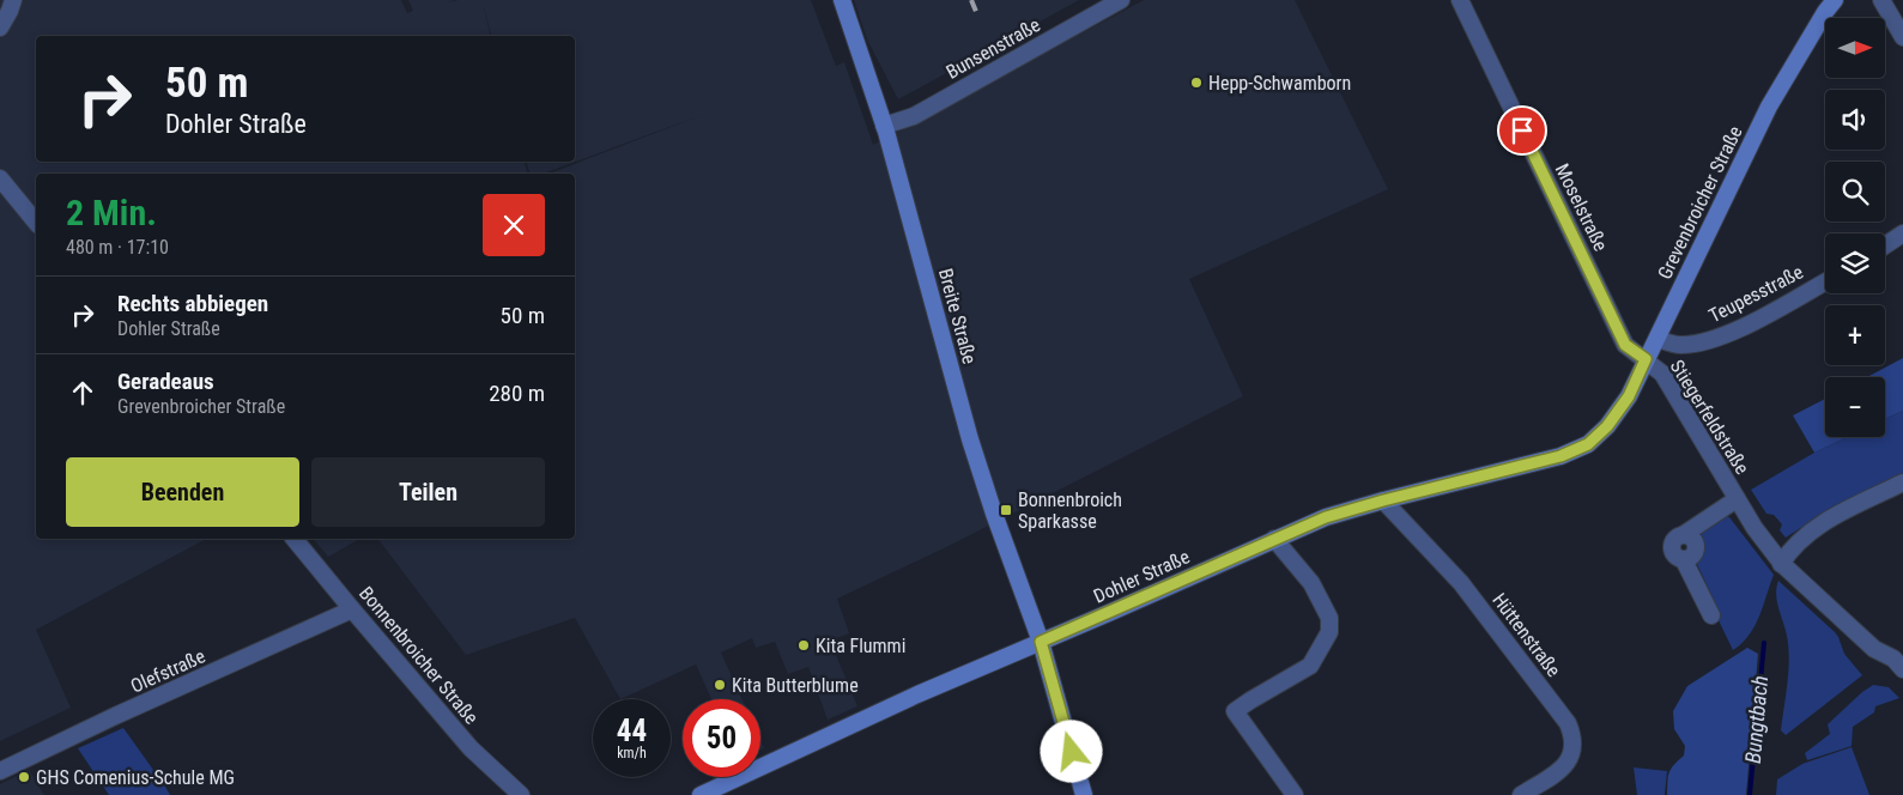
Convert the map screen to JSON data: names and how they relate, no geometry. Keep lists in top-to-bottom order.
{
  "streets": {
    "main road": ["Grevenbroicher Straße", "Breite Straße", "Dohler Straße"],
    "street": [
      "Bunsenstraße",
      "Moselstraße",
      "Teupesstraße",
      "Stiegerfeldstraße",
      "Hüttenstraße",
      "Bonnenbroicher Straße",
      "Olefstraße"
    ]
  },
  "crossings": [
    ["Bunsenstraße", "Breite Straße"],
    ["Grevenbroicher Straße", "Moselstraße"],
    ["Grevenbroicher Straße", "Teupesstraße"],
    ["Grevenbroicher Straße", "Stiegerfeldstraße"],
    ["Grevenbroicher Straße", "Dohler Straße"],
    ["Moselstraße", "Stiegerfeldstraße"],
    ["Breite Straße", "Dohler Straße"],
    ["Dohler Straße", "Hüttenstraße"],
    ["Bonnenbroicher Straße", "Olefstraße"]
  ],
  "water": ["Bungtbach"],
  "places": {
    "other": [
      "Hepp-Schwamborn",
      "Kita Flummi",
      "Kita Butterblume",
      "GHS Comenius-Schule MG"
    ],
    "transit": ["Bonnenbroich Sparkasse"]
  },
  "north": "right",
  "page": {
    "map_buttons": ["+", "−"],
    "turn": ["50 m", "Dohler Straße"],
    "heading": ["2 Min.", "480 m · 17:10"],
    "list": [
      {
        "name": "Rechts abbiegen",
        "note": "Dohler Straße",
        "value": "50 m"
      },
      {
        "name": "Geradeaus",
        "note": "Grevenbroicher Straße",
        "value": "280 m"
      }
    ],
    "buttons": ["Beenden", "Teilen"],
    "speed": "44 km/h",
    "limit": "50"
  }
}
